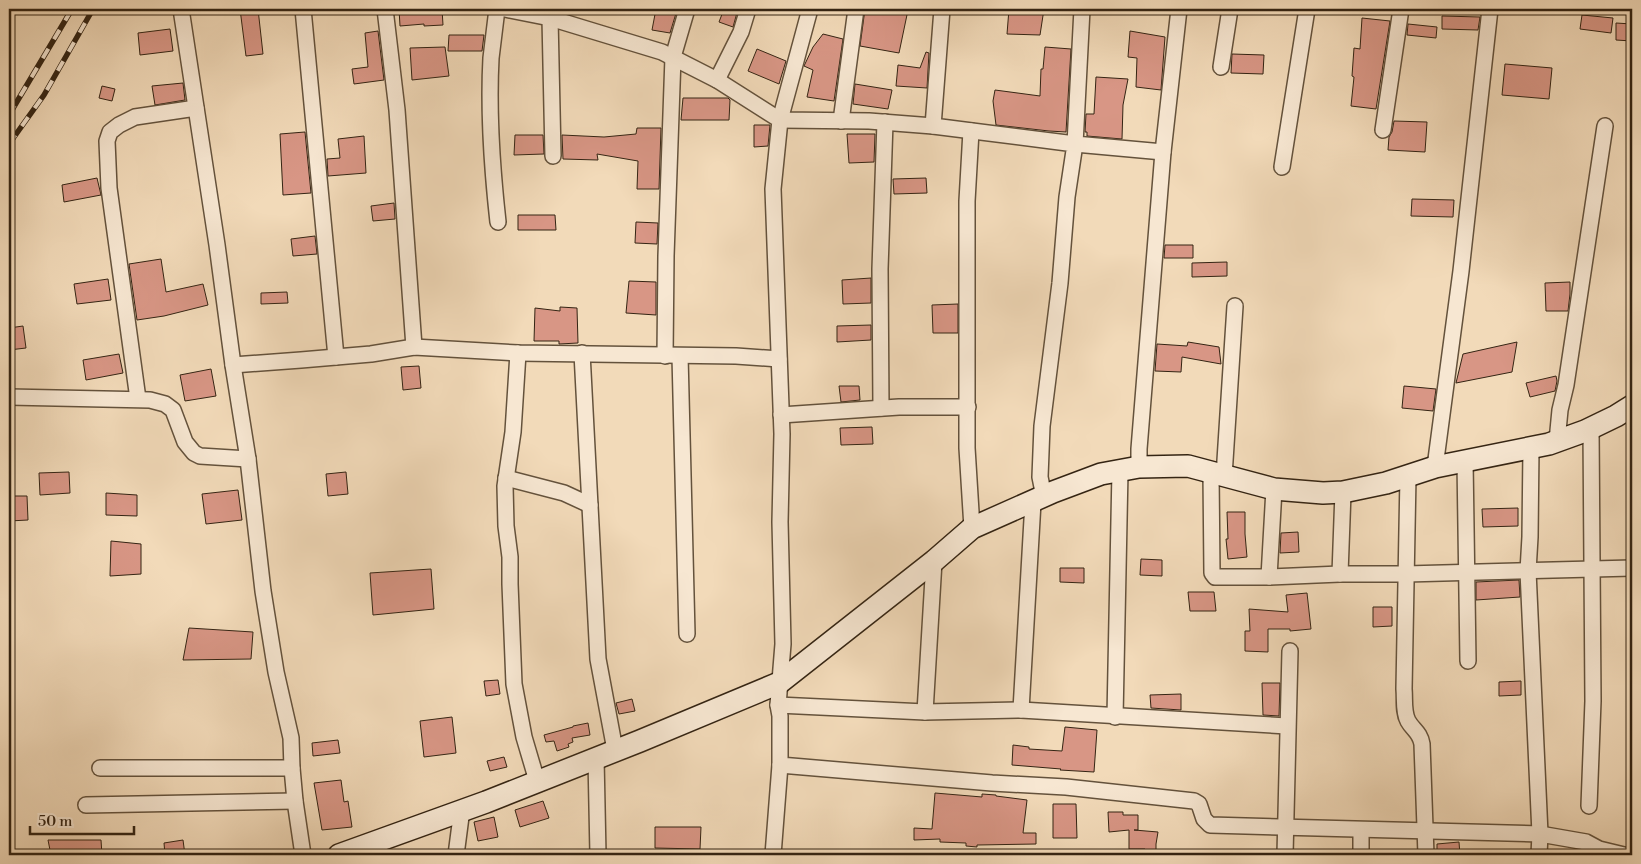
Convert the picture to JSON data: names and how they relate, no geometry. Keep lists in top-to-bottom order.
{
  "scale_bar": "50 m"
}
